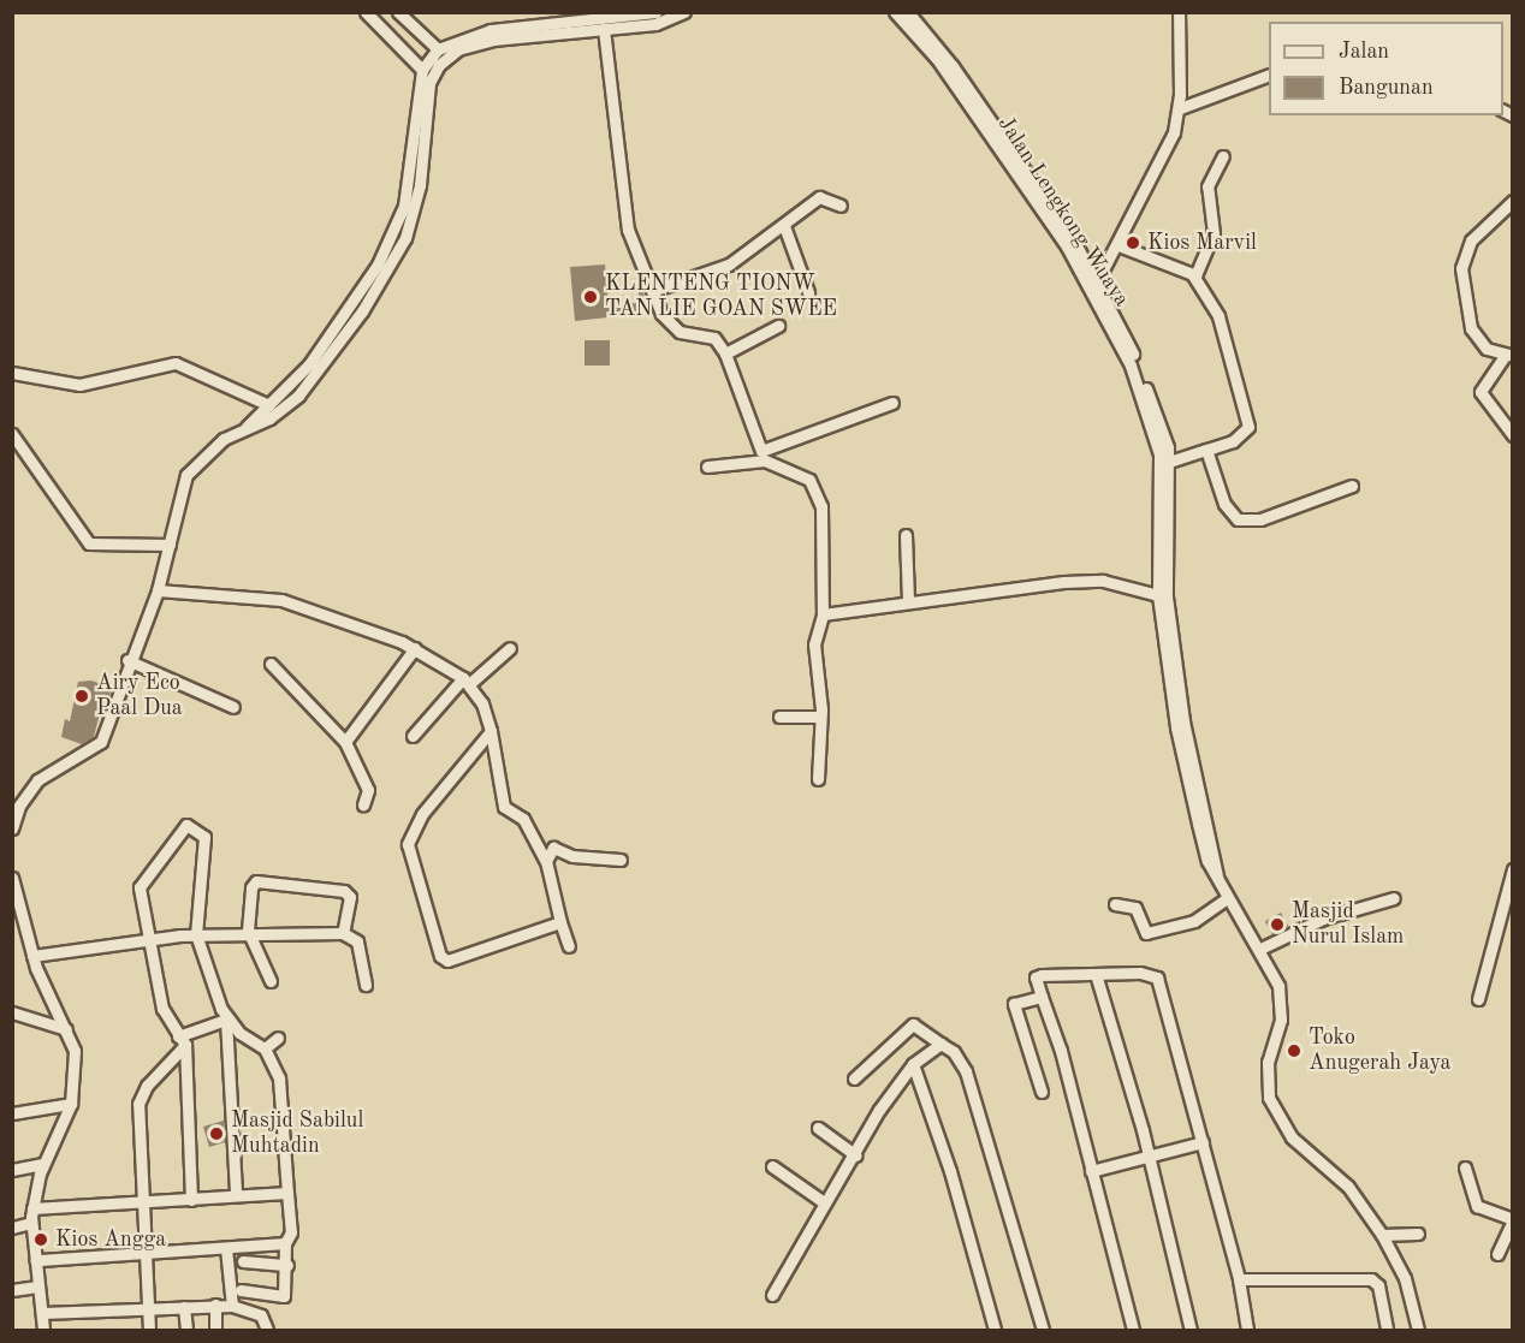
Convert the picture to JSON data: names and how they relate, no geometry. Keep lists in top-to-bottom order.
{
  "streets": {
    "street": ["Jalan Lengkong Wuaya"]
  },
  "places": [
    "Kios Marvil",
    "KLENTENG TIONW TAN LIE GOAN SWEE",
    "Airy Eco Paal Dua",
    "Masjid Nurul Islam",
    "Toko Anugerah Jaya",
    "Masjid Sabilul Muhtadin",
    "Kios Angga"
  ],
  "legend": ["Jalan", "Bangunan"]
}
